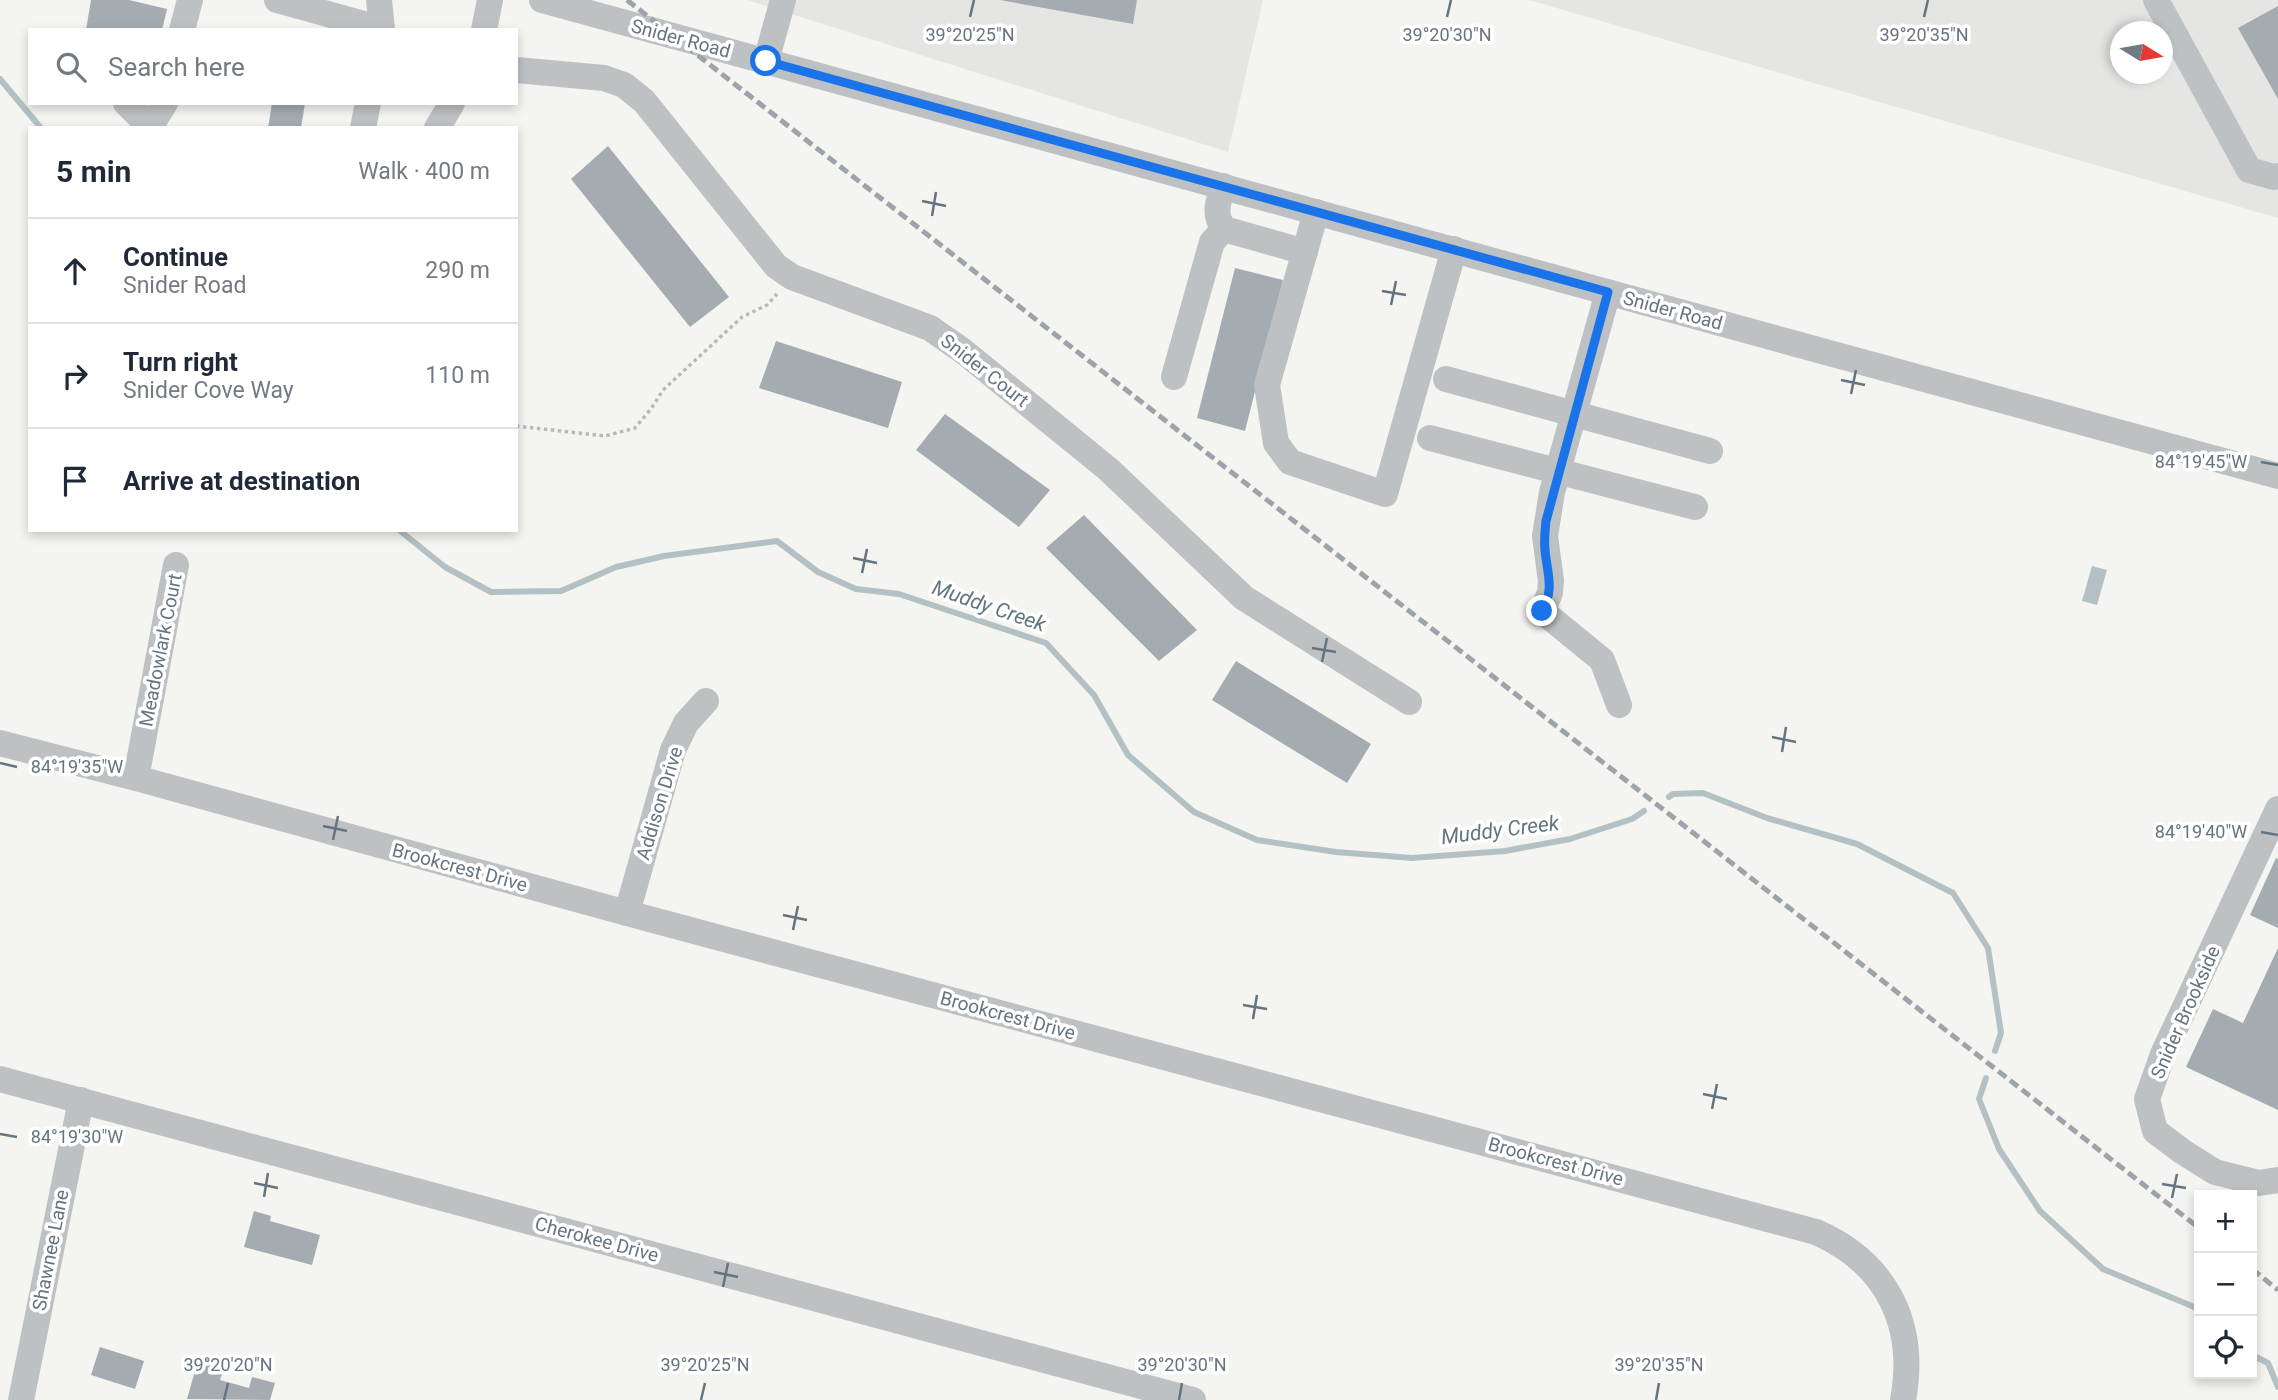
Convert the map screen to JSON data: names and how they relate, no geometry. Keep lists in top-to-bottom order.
{
  "streets": {
    "street": [
      "Snider Road",
      "Snider Court",
      "Meadowlark Court",
      "Addison Drive",
      "Brookcrest Drive",
      "Snider Brookside",
      "Cherokee Drive",
      "Shawnee Lane"
    ]
  },
  "crossings": [
    ["Meadowlark Court", "Brookcrest Drive"],
    ["Addison Drive", "Brookcrest Drive"],
    ["Cherokee Drive", "Shawnee Lane"]
  ],
  "water": ["Muddy Creek"],
  "north": "right",
  "page": {
    "search": "Search here",
    "heading": ["5 min", "Walk · 400 m"],
    "list": [
      ["Continue", "Snider Road", "290 m"],
      ["Turn right", "Snider Cove Way", "110 m"],
      "Arrive at destination"
    ],
    "map_buttons": ["+", "−"]
  },
  "coordinates": [
    "39°20'25\"N",
    "39°20'30\"N",
    "39°20'35\"N",
    "84°19'45\"W",
    "84°19'35\"W",
    "84°19'40\"W",
    "84°19'30\"W",
    "39°20'20\"N"
  ]
}
